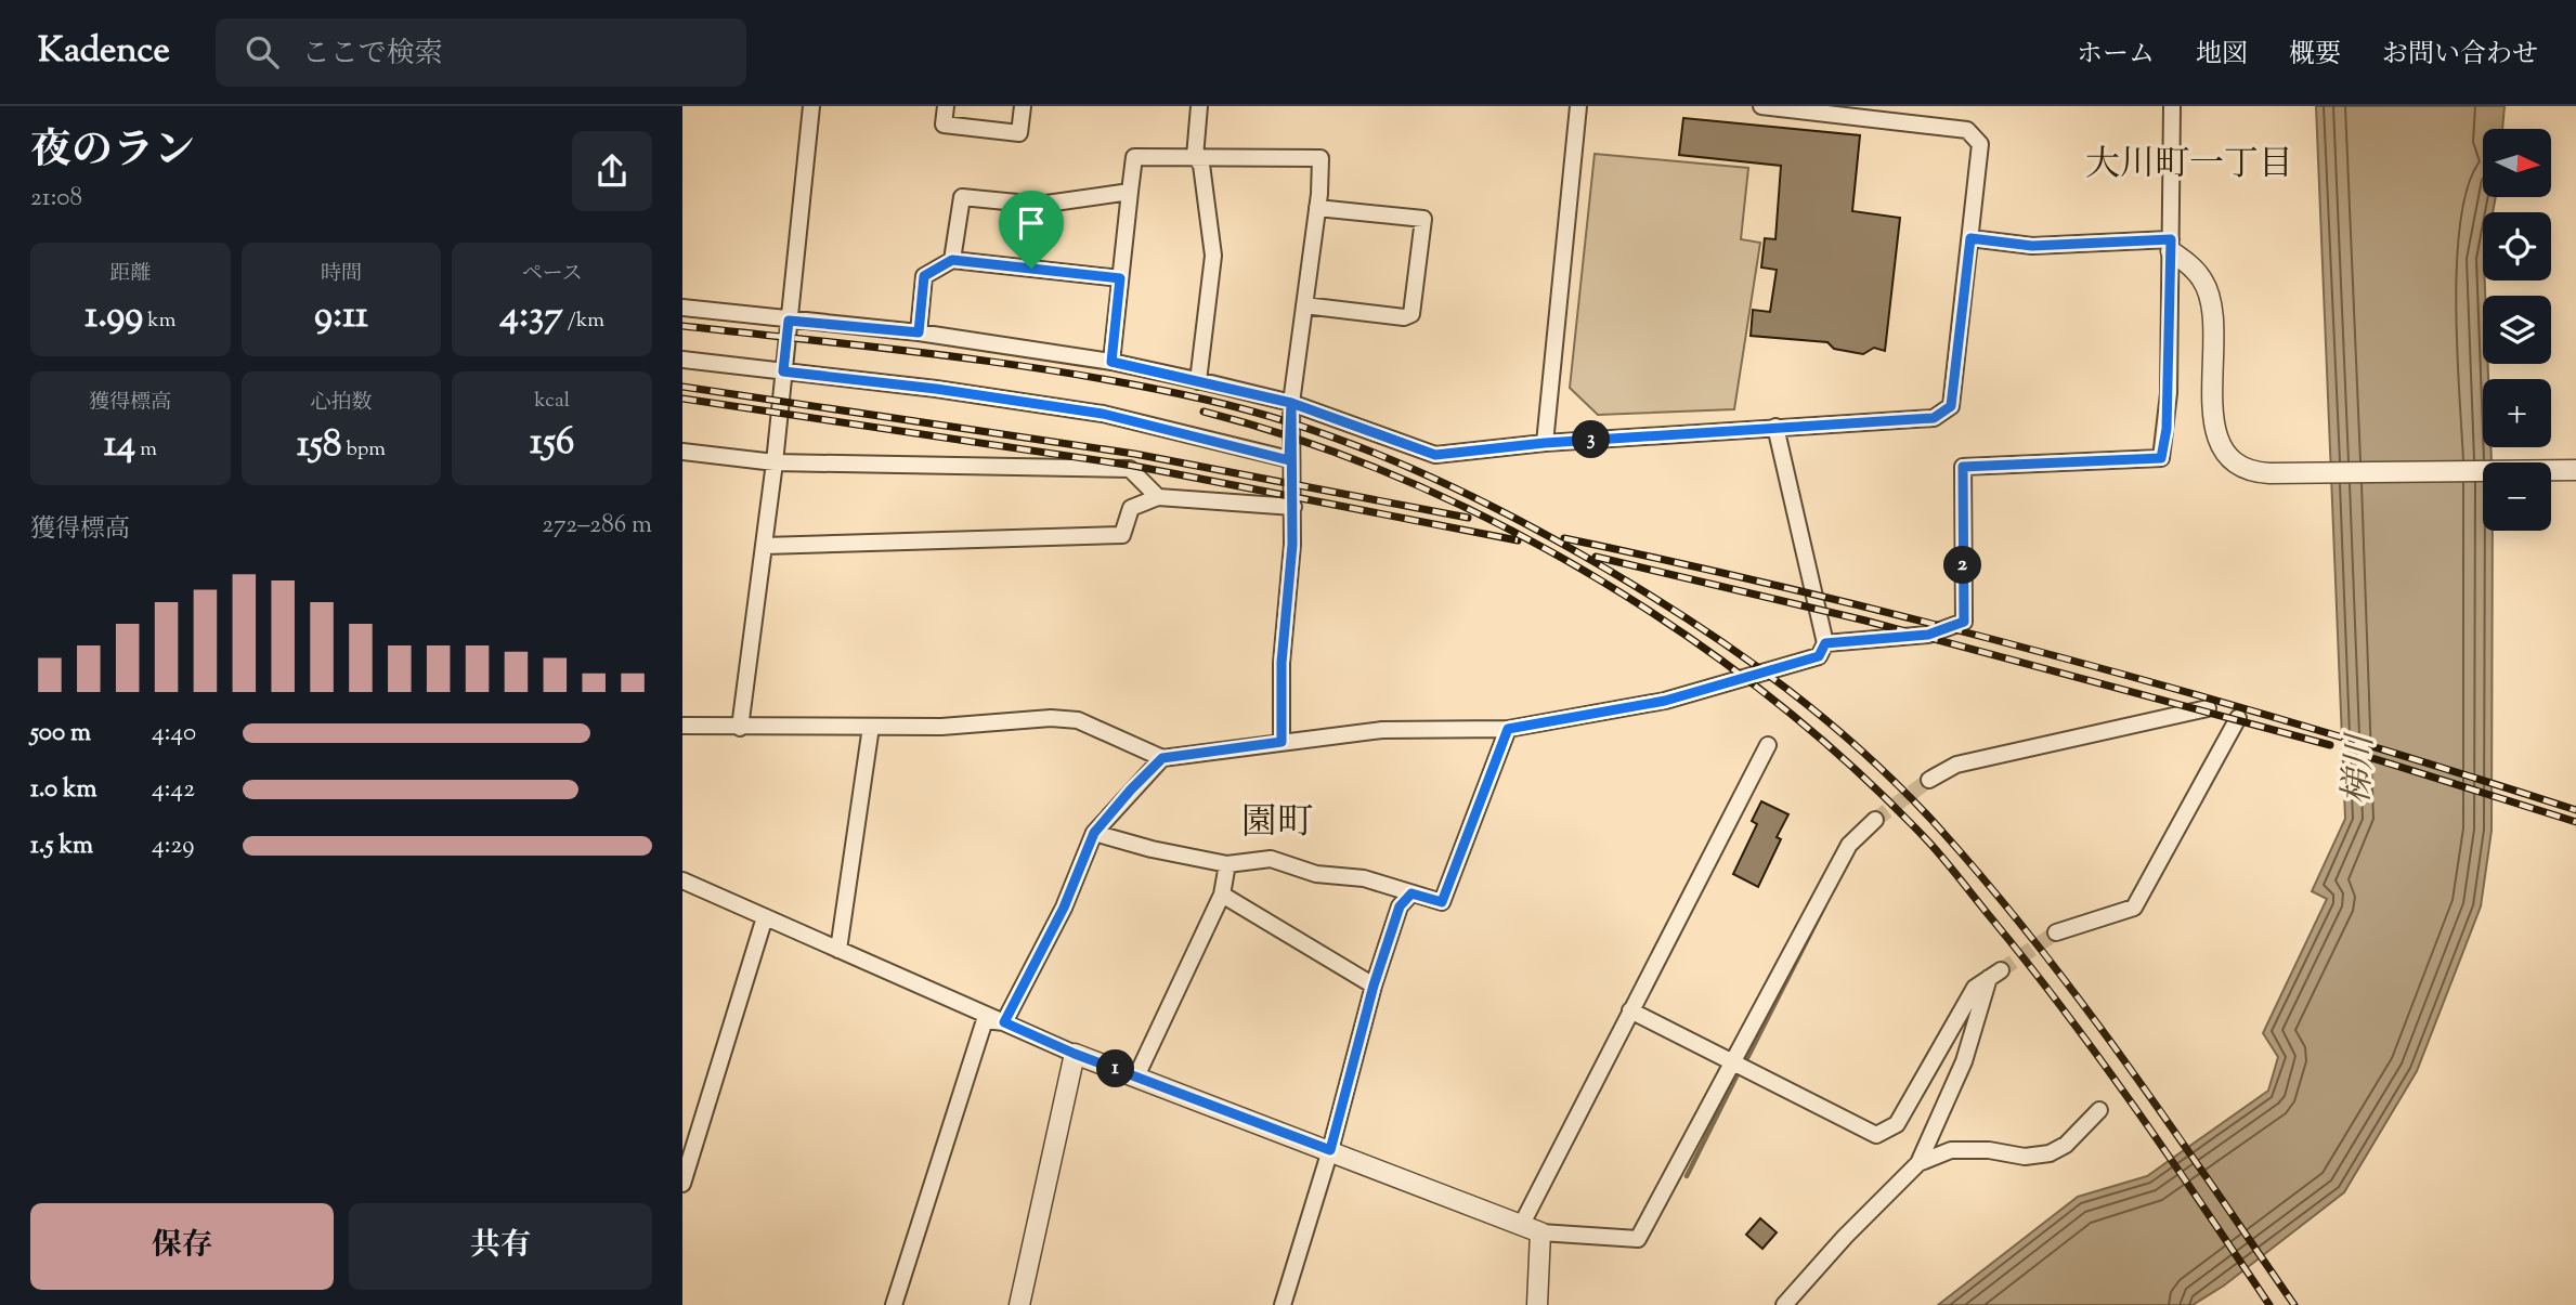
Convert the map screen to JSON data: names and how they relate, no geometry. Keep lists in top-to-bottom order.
{
  "districts": ["大川町一丁目", "園町"],
  "water": ["梯川"],
  "north": "right",
  "page": {
    "header": "Kadence",
    "search": "ここで検索",
    "nav": [
      "ホーム",
      "地図",
      "概要",
      "お問い合わせ"
    ],
    "heading": ["夜のラン", "21:08"],
    "map_buttons": ["+", "−"],
    "stats": [
      ["距離", "1.99 km"],
      ["時間", "9:11"],
      ["ペース", "4:37 /km"],
      ["獲得標高", "14 m"],
      ["心拍数", "158 bpm"],
      ["kcal", "156"]
    ],
    "pins": ["3", "2", "1"],
    "chart": ["獲得標高", "272–286 m"],
    "list": [
      {
        "name": "500 m",
        "note": "4:40"
      },
      {
        "name": "1.0 km",
        "note": "4:42"
      },
      {
        "name": "1.5 km",
        "note": "4:29"
      }
    ],
    "buttons": ["保存", "共有"]
  }
}
